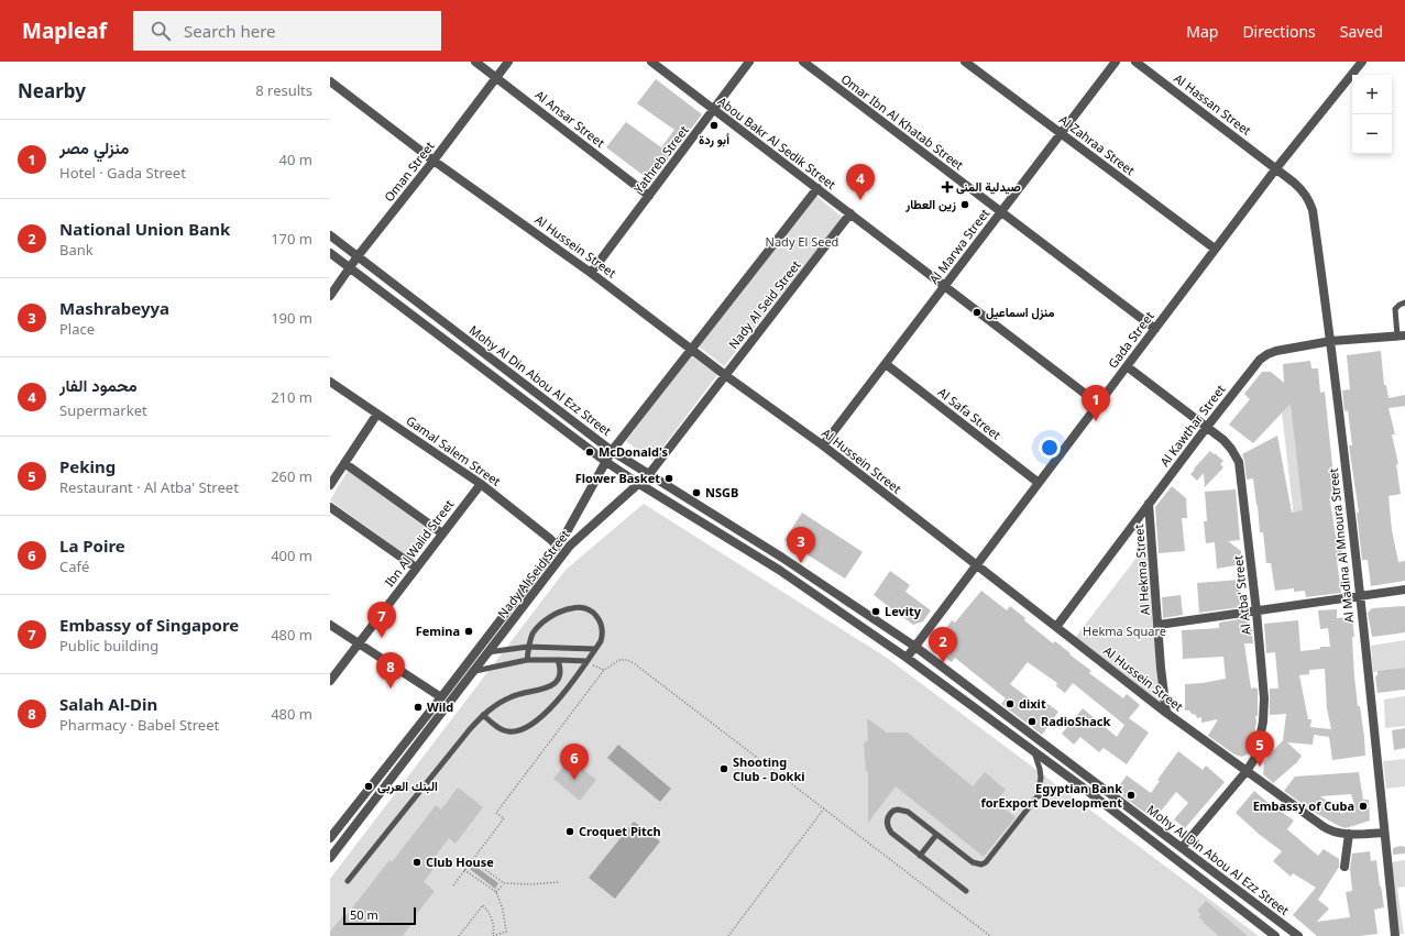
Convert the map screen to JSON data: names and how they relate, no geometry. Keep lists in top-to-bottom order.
{
  "streets": {
    "street": [
      "Al Hassan Street",
      "Al Ansar Street",
      "Omar Ibn Al Khatab Street",
      "Abou Bakr Al Sedik Street",
      "Al Zahraa Street",
      "Yathreb Street",
      "Oman Street",
      "Al Hussein Street",
      "Al Marwa Street",
      "Nady Al Seid Street",
      "Gada Street",
      "Mohy Al Din Abou Al Ezz Street",
      "Al Safa Street",
      "Al Kawthar Street",
      "Gamal Salem Street",
      "Ibn Al Walid Street",
      "Al Madina Al Mnoura Street",
      "Al Hekma Street",
      "Al Atba' Street"
    ]
  },
  "crossings": [
    ["Al Hassan Street", "Gada Street"],
    ["Al Hassan Street", "Al Madina Al Mnoura Street"],
    ["Al Ansar Street", "Yathreb Street"],
    ["Al Ansar Street", "Oman Street"],
    ["Omar Ibn Al Khatab Street", "Al Marwa Street"],
    ["Omar Ibn Al Khatab Street", "Gada Street"],
    ["Abou Bakr Al Sedik Street", "Yathreb Street"],
    ["Abou Bakr Al Sedik Street", "Al Marwa Street"],
    ["Abou Bakr Al Sedik Street", "Nady Al Seid Street"],
    ["Abou Bakr Al Sedik Street", "Gada Street"],
    ["Al Zahraa Street", "Al Marwa Street"],
    ["Al Zahraa Street", "Gada Street"],
    ["Yathreb Street", "Al Hussein Street"],
    ["Oman Street", "Al Hussein Street"],
    ["Oman Street", "Mohy Al Din Abou Al Ezz Street"],
    ["Al Hussein Street", "Al Marwa Street"],
    ["Al Hussein Street", "Nady Al Seid Street"],
    ["Al Hussein Street", "Gada Street"],
    ["Al Hussein Street", "Al Kawthar Street"],
    ["Al Hussein Street", "Al Madina Al Mnoura Street"],
    ["Al Hussein Street", "Al Hekma Street"],
    ["Al Hussein Street", "Al Atba' Street"],
    ["Al Marwa Street", "Al Safa Street"],
    ["Nady Al Seid Street", "Mohy Al Din Abou Al Ezz Street"],
    ["Nady Al Seid Street", "Gamal Salem Street"],
    ["Gada Street", "Mohy Al Din Abou Al Ezz Street"],
    ["Gada Street", "Al Safa Street"],
    ["Gada Street", "Al Madina Al Mnoura Street"],
    ["Gada Street", "Al Atba' Street"],
    ["Mohy Al Din Abou Al Ezz Street", "Al Atba' Street"],
    ["Al Kawthar Street", "Al Madina Al Mnoura Street"],
    ["Al Kawthar Street", "Al Hekma Street"],
    ["Al Kawthar Street", "Al Atba' Street"],
    ["Gamal Salem Street", "Ibn Al Walid Street"]
  ],
  "parks": ["Nady El Seed", "Hekma Square"],
  "places": {
    "other": [
      "أبو ردة",
      "زين العطار",
      "منزل اسماعيل",
      "McDonald's",
      "Flower Basket",
      "NSGB",
      "Levity",
      "Femina",
      "dixit",
      "Wild",
      "RadioShack",
      "Shooting Club - Dokki",
      "البنك العربى",
      "Egyptian Bank forExport Development",
      "Embassy of Cuba",
      "Croquet Pitch",
      "Club House"
    ],
    "health": ["صيدلية المنى"]
  },
  "scale_bar": "50 m",
  "page": {
    "header": "Mapleaf",
    "search": "Search here",
    "nav": ["Map", "Directions", "Saved"],
    "heading": ["Nearby", "8 results"],
    "map_buttons": ["+", "−"],
    "list": [
      {
        "mark": "1",
        "name": "منزلي مصر",
        "note": "Hotel · Gada Street",
        "value": "40 m"
      },
      {
        "mark": "2",
        "name": "National Union Bank",
        "note": "Bank",
        "value": "170 m"
      },
      {
        "mark": "3",
        "name": "Mashrabeyya",
        "note": "Place",
        "value": "190 m"
      },
      {
        "mark": "4",
        "name": "محمود الفار",
        "note": "Supermarket",
        "value": "210 m"
      },
      {
        "mark": "5",
        "name": "Peking",
        "note": "Restaurant · Al Atba' Street",
        "value": "260 m"
      },
      {
        "mark": "6",
        "name": "La Poire",
        "note": "Café",
        "value": "400 m"
      },
      {
        "mark": "7",
        "name": "Embassy of Singapore",
        "note": "Public building",
        "value": "480 m"
      },
      {
        "mark": "8",
        "name": "Salah Al-Din",
        "note": "Pharmacy · Babel Street",
        "value": "480 m"
      }
    ],
    "pins": [
      "4",
      "1",
      "3",
      "7",
      "2",
      "8",
      "5",
      "6"
    ],
    "scale": "50 m"
  }
}
